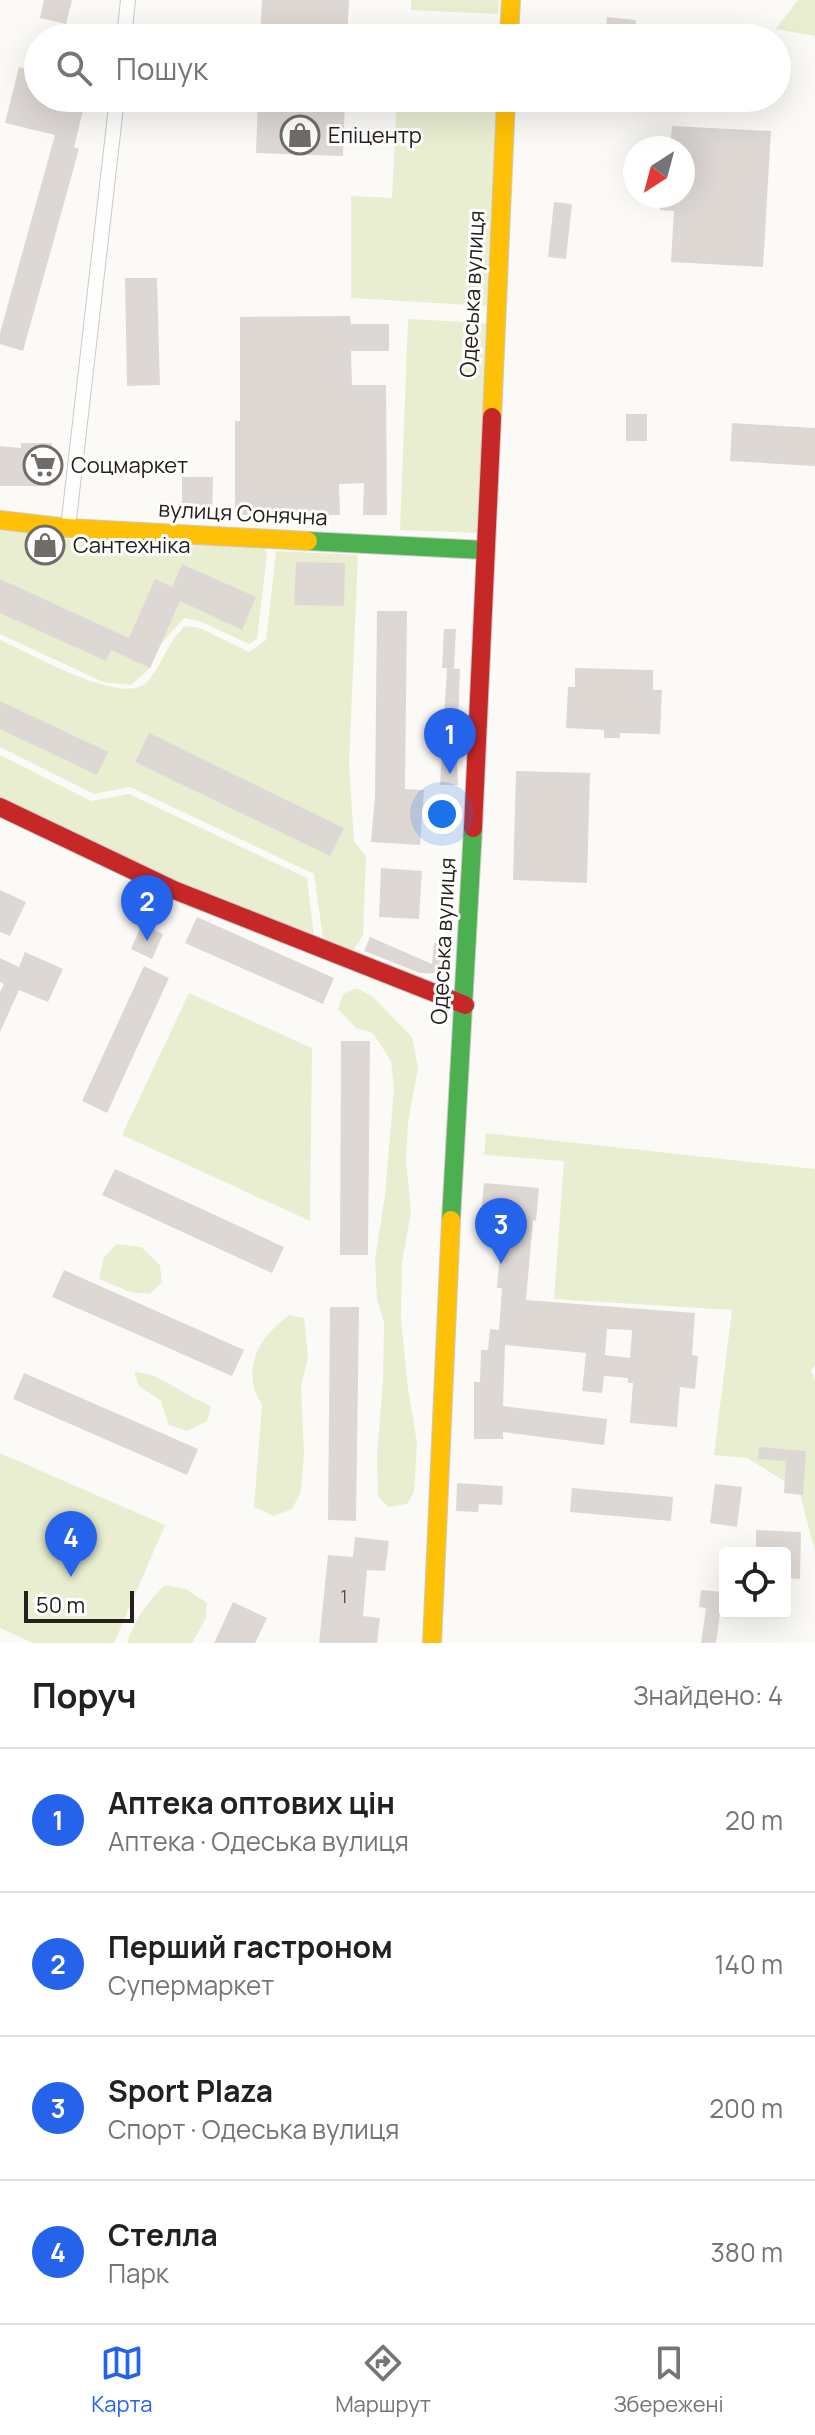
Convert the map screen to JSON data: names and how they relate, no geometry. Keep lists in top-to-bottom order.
{
  "streets": {
    "main road": ["Одеська вулиця", "вулиця Сонячна"]
  },
  "crossings": [
    ["Одеська вулиця", "вулиця Сонячна"]
  ],
  "places": {
    "shop": ["Епіцентр", "Сантехніка"],
    "supermarket": ["Соцмаркет"]
  },
  "house_numbers": ["1"],
  "scale_bar": "50 m",
  "north": "bottom left",
  "page": {
    "search": "Пошук",
    "pins": [
      "1",
      "2",
      "3",
      "4"
    ],
    "scale": "50 m",
    "heading": ["Поруч", "Знайдено: 4"],
    "list": [
      {
        "mark": "1",
        "name": "Аптека оптових цін",
        "note": "Аптека · Одеська вулиця",
        "value": "20 m"
      },
      {
        "mark": "2",
        "name": "Перший гастроном",
        "note": "Супермаркет",
        "value": "140 m"
      },
      {
        "mark": "3",
        "name": "Sport Plaza",
        "note": "Спорт · Одеська вулиця",
        "value": "200 m"
      },
      {
        "mark": "4",
        "name": "Стелла",
        "note": "Парк",
        "value": "380 m"
      }
    ],
    "nav": ["Карта", "Маршрут", "Збережені"]
  }
}
